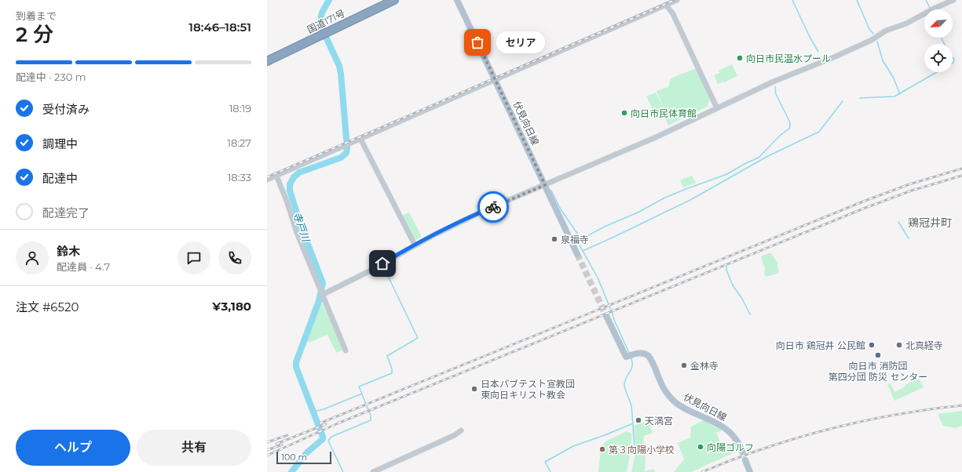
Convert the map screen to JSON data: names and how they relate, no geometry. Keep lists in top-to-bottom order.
{
  "streets": {
    "highway": ["国道171号"],
    "main road": ["伏見向日線"]
  },
  "districts": ["鶏冠井町"],
  "water": ["寺戸川"],
  "places": [
    "セリア",
    "向日市民温水プール",
    "向日市民体育館",
    "泉福寺",
    "向日市 鶏冠井 公民館",
    "北真経寺",
    "向日市 消防団 第四分団 防災 センター",
    "金林寺",
    "日本パブテスト宣教団 東向日キリスト教会",
    "天満宮",
    "向陽ゴルフ",
    "第３向陽小学校"
  ],
  "scale_bar": "100 m",
  "north": "bottom left",
  "page": {
    "heading": ["2 分", "到着まで", "18:46–18:51"],
    "panel": [
      "鈴木",
      "配達員 · 4.7",
      "注文 #6520",
      "¥3,180"
    ],
    "bubble": "セリア",
    "bar": "配達中 · 230 m",
    "list": [
      ["受付済み", "18:19"],
      ["調理中", "18:27"],
      ["配達中", "18:33"],
      "配達完了"
    ],
    "buttons": ["ヘルプ", "共有"],
    "scale": "100 m"
  }
}
